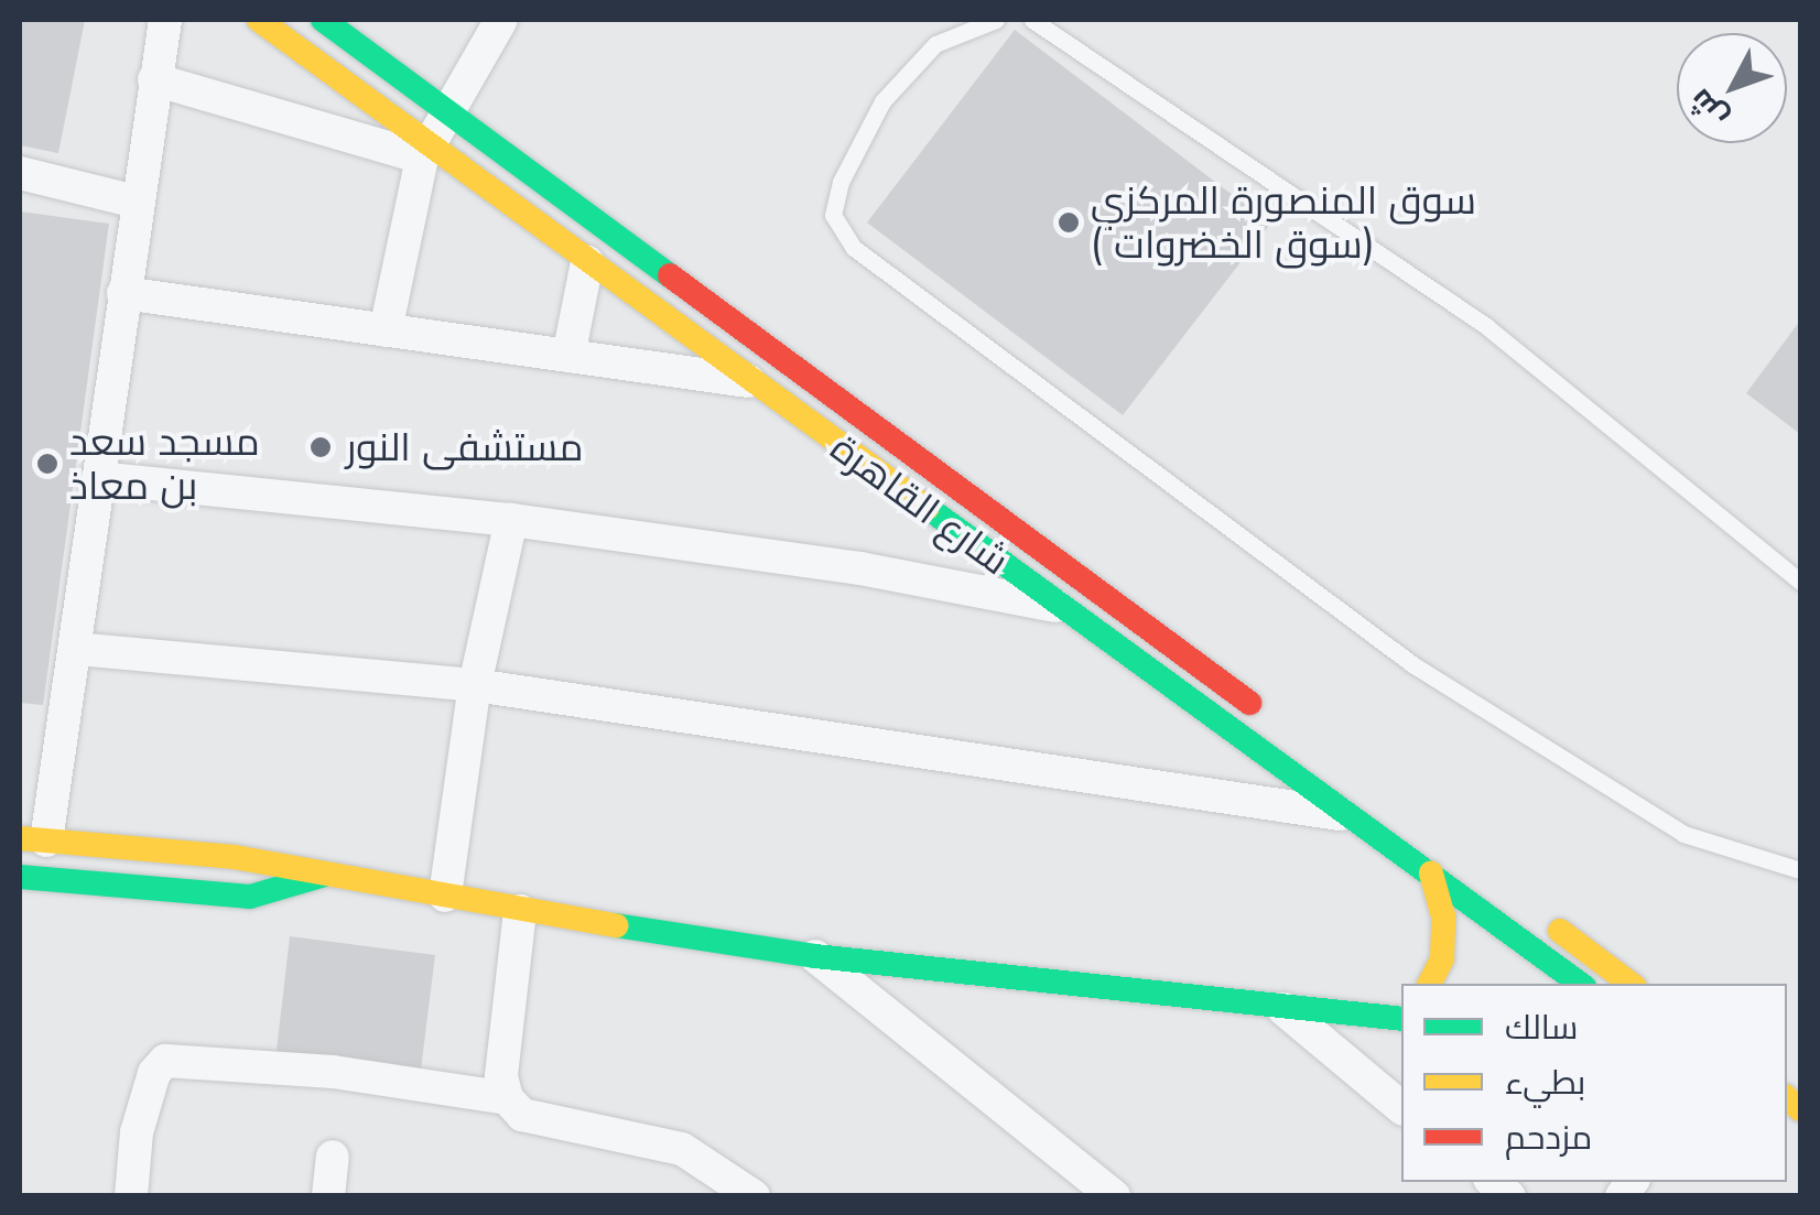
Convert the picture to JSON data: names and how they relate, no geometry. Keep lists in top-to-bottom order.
{
  "streets": {
    "street": ["شارع القاهرة"]
  },
  "places": ["سوق المنصورة المركزي ( سوق الخضروات)", "مستشفى النور", "مسجد سعد بن معاذ"],
  "legend": ["سالك", "بطيء", "مزدحم"],
  "north": "bottom left"
}
